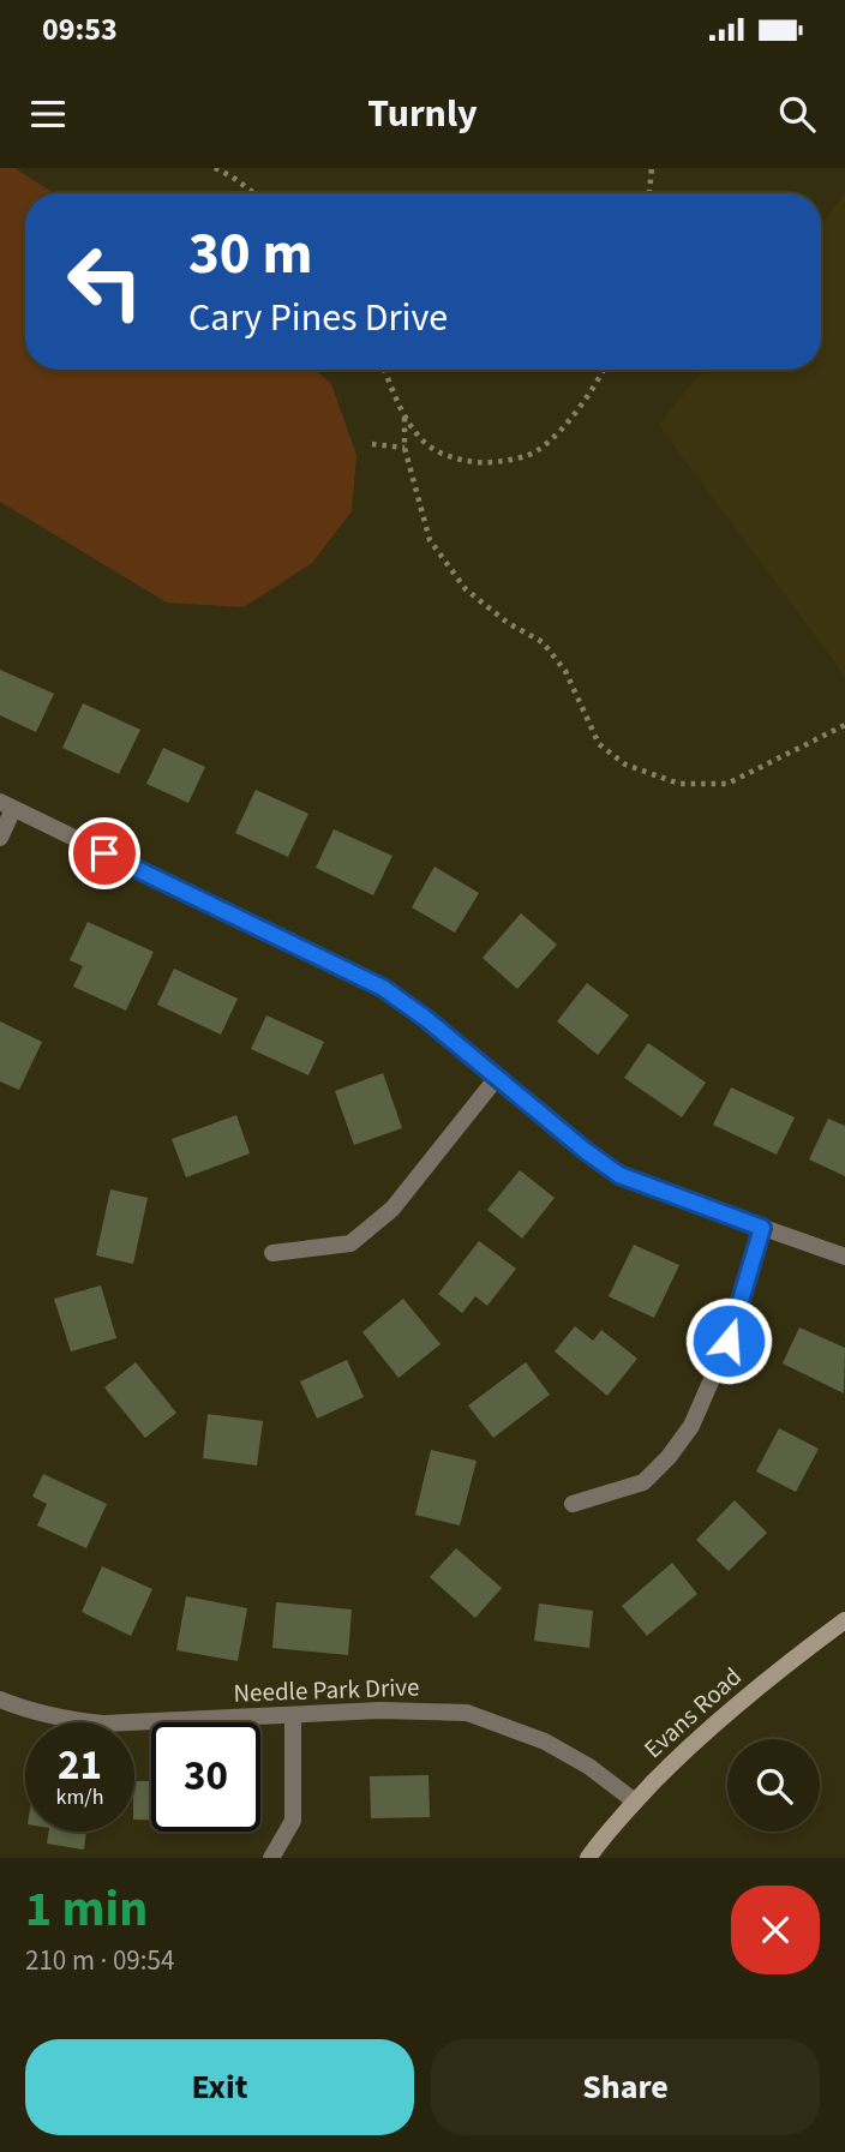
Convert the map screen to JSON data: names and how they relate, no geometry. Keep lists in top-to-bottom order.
{
  "streets": {
    "main road": ["Evans Road"],
    "street": ["Needle Park Drive"]
  },
  "crossings": [
    ["Needle Park Drive", "Evans Road"]
  ],
  "page": {
    "status": "09:53",
    "header": "Turnly",
    "turn": ["30 m", "Cary Pines Drive"],
    "speed": "21 km/h",
    "limit": "30",
    "heading": ["1 min", "210 m · 09:54"],
    "buttons": ["Exit", "Share"]
  }
}
